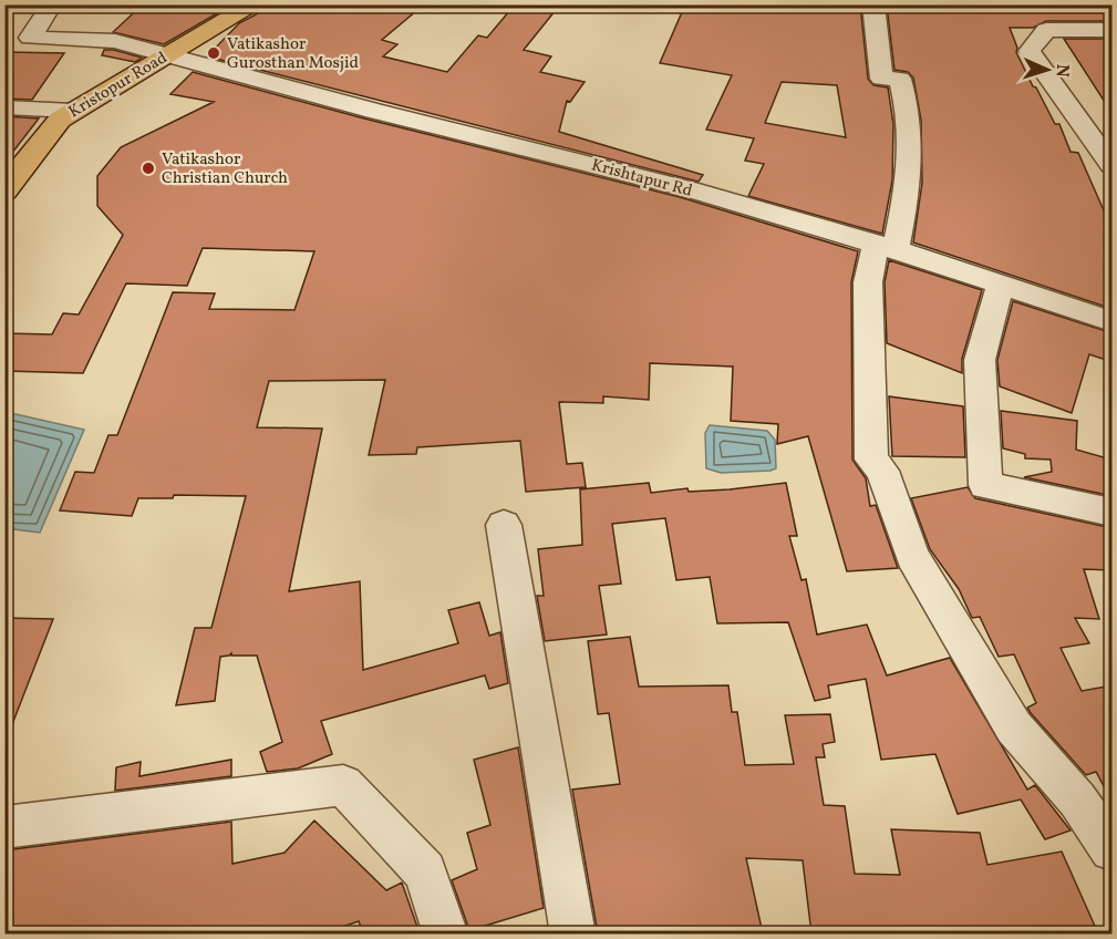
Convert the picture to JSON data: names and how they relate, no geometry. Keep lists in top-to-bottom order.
{
  "streets": {
    "main road": ["Kristopur Road"],
    "street": ["Krishtapur Rd"]
  },
  "crossings": [
    ["Kristopur Road", "Krishtapur Rd"]
  ],
  "places": ["Vatikashor Gurosthan Mosjid", "Vatikashor Christian Church"],
  "north": "right"
}
